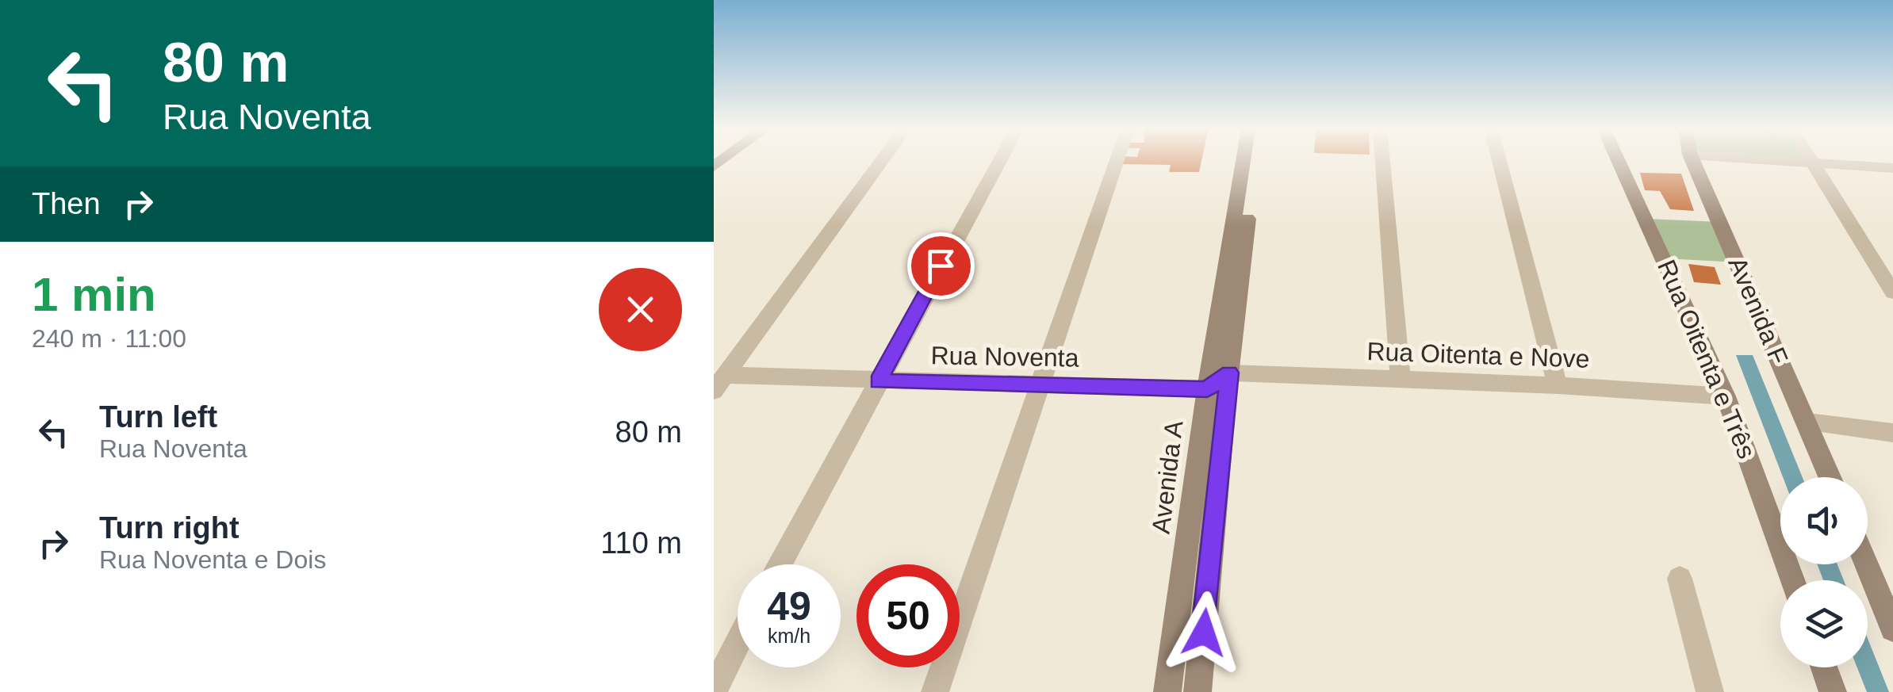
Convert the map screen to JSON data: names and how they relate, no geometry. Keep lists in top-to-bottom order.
{
  "streets": {
    "main road": ["Avenida F", "Rua Oitenta e Três", "Avenida A"],
    "street": ["Rua Oitenta e Nove", "Rua Noventa"]
  },
  "crossings": [
    ["Rua Oitenta e Nove", "Rua Oitenta e Três"],
    ["Rua Oitenta e Nove", "Avenida A"],
    ["Rua Noventa", "Avenida A"]
  ],
  "page": {
    "turn": ["80 m", "Rua Noventa"],
    "then": "Then",
    "heading": ["1 min", "240 m · 11:00"],
    "list": [
      {
        "name": "Turn left",
        "note": "Rua Noventa",
        "value": "80 m"
      },
      {
        "name": "Turn right",
        "note": "Rua Noventa e Dois",
        "value": "110 m"
      }
    ],
    "speed": "49 km/h",
    "limit": "50"
  }
}
